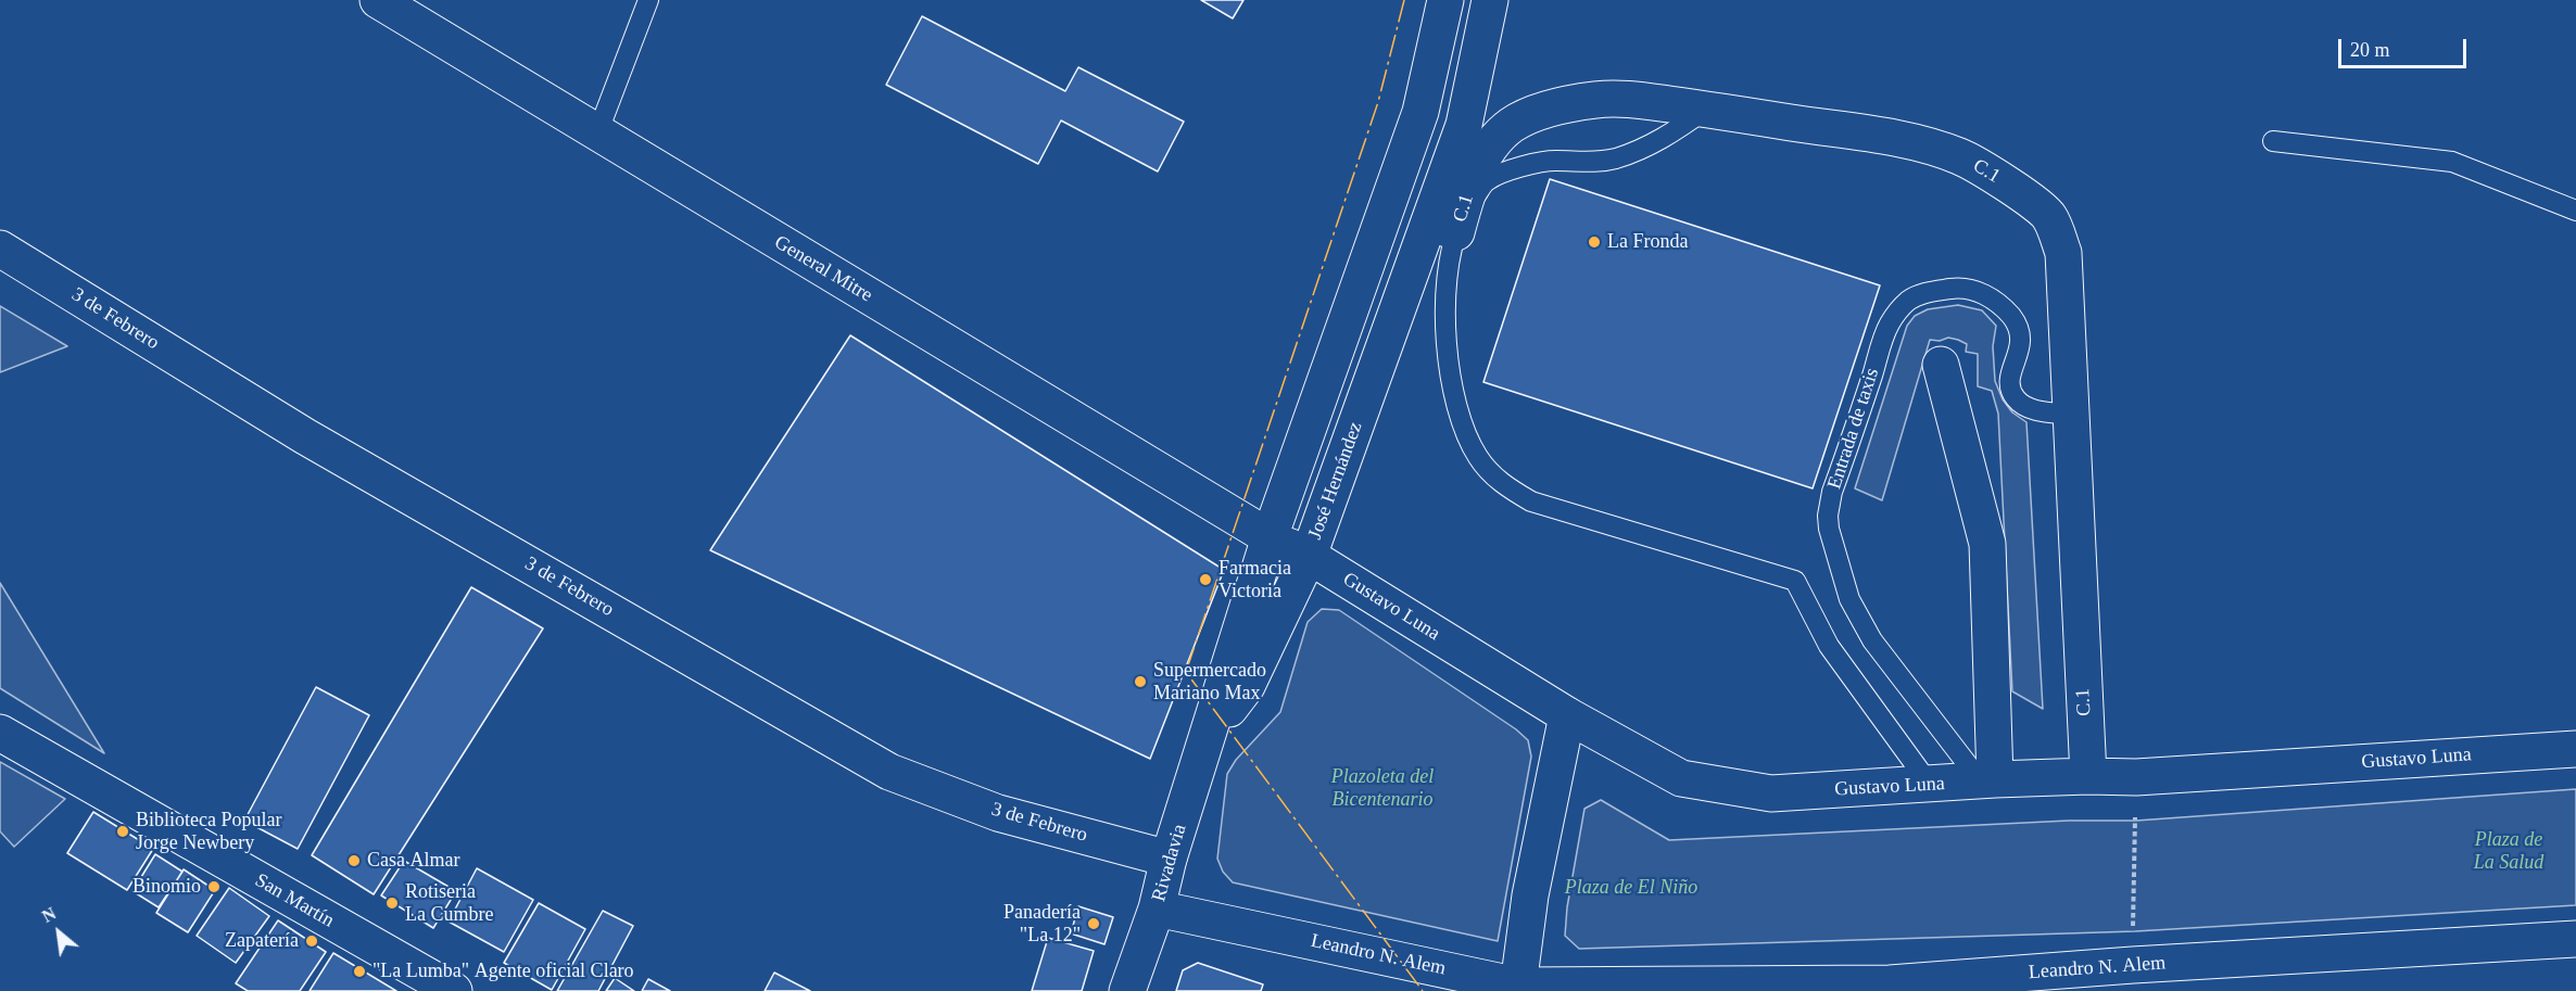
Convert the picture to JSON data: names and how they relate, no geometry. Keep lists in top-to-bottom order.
{
  "streets": {
    "street": [
      "C.1",
      "General Mitre",
      "3 de Febrero",
      "José Hernández",
      "Gustavo Luna",
      "Rivadavia",
      "San Martín",
      "Leandro N. Alem"
    ],
    "lane": ["Entrada de taxis"]
  },
  "crossings": [
    ["C.1", "Entrada de taxis"],
    ["C.1", "José Hernández"],
    ["C.1", "Gustavo Luna"],
    ["General Mitre", "Gustavo Luna"],
    ["3 de Febrero", "Rivadavia"],
    ["Entrada de taxis", "Gustavo Luna"],
    ["José Hernández", "Gustavo Luna"],
    ["José Hernández", "Rivadavia"],
    ["Rivadavia", "Leandro N. Alem"]
  ],
  "parks": ["Plazoleta del Bicentenario", "Plaza de La Salud", "Plaza de El Niño"],
  "places": [
    "La Fronda",
    "Farmacia Victoria",
    "Supermercado Mariano Max",
    "Biblioteca Popular Jorge Newbery",
    "Casa Almar",
    "Binomio",
    "Rotiseria La Cumbre",
    "Panadería \"La 12\"",
    "Zapatería",
    "\"La Lumba\" Agente oficial Claro"
  ],
  "scale_bar": "20 m",
  "north": "top left"
}
